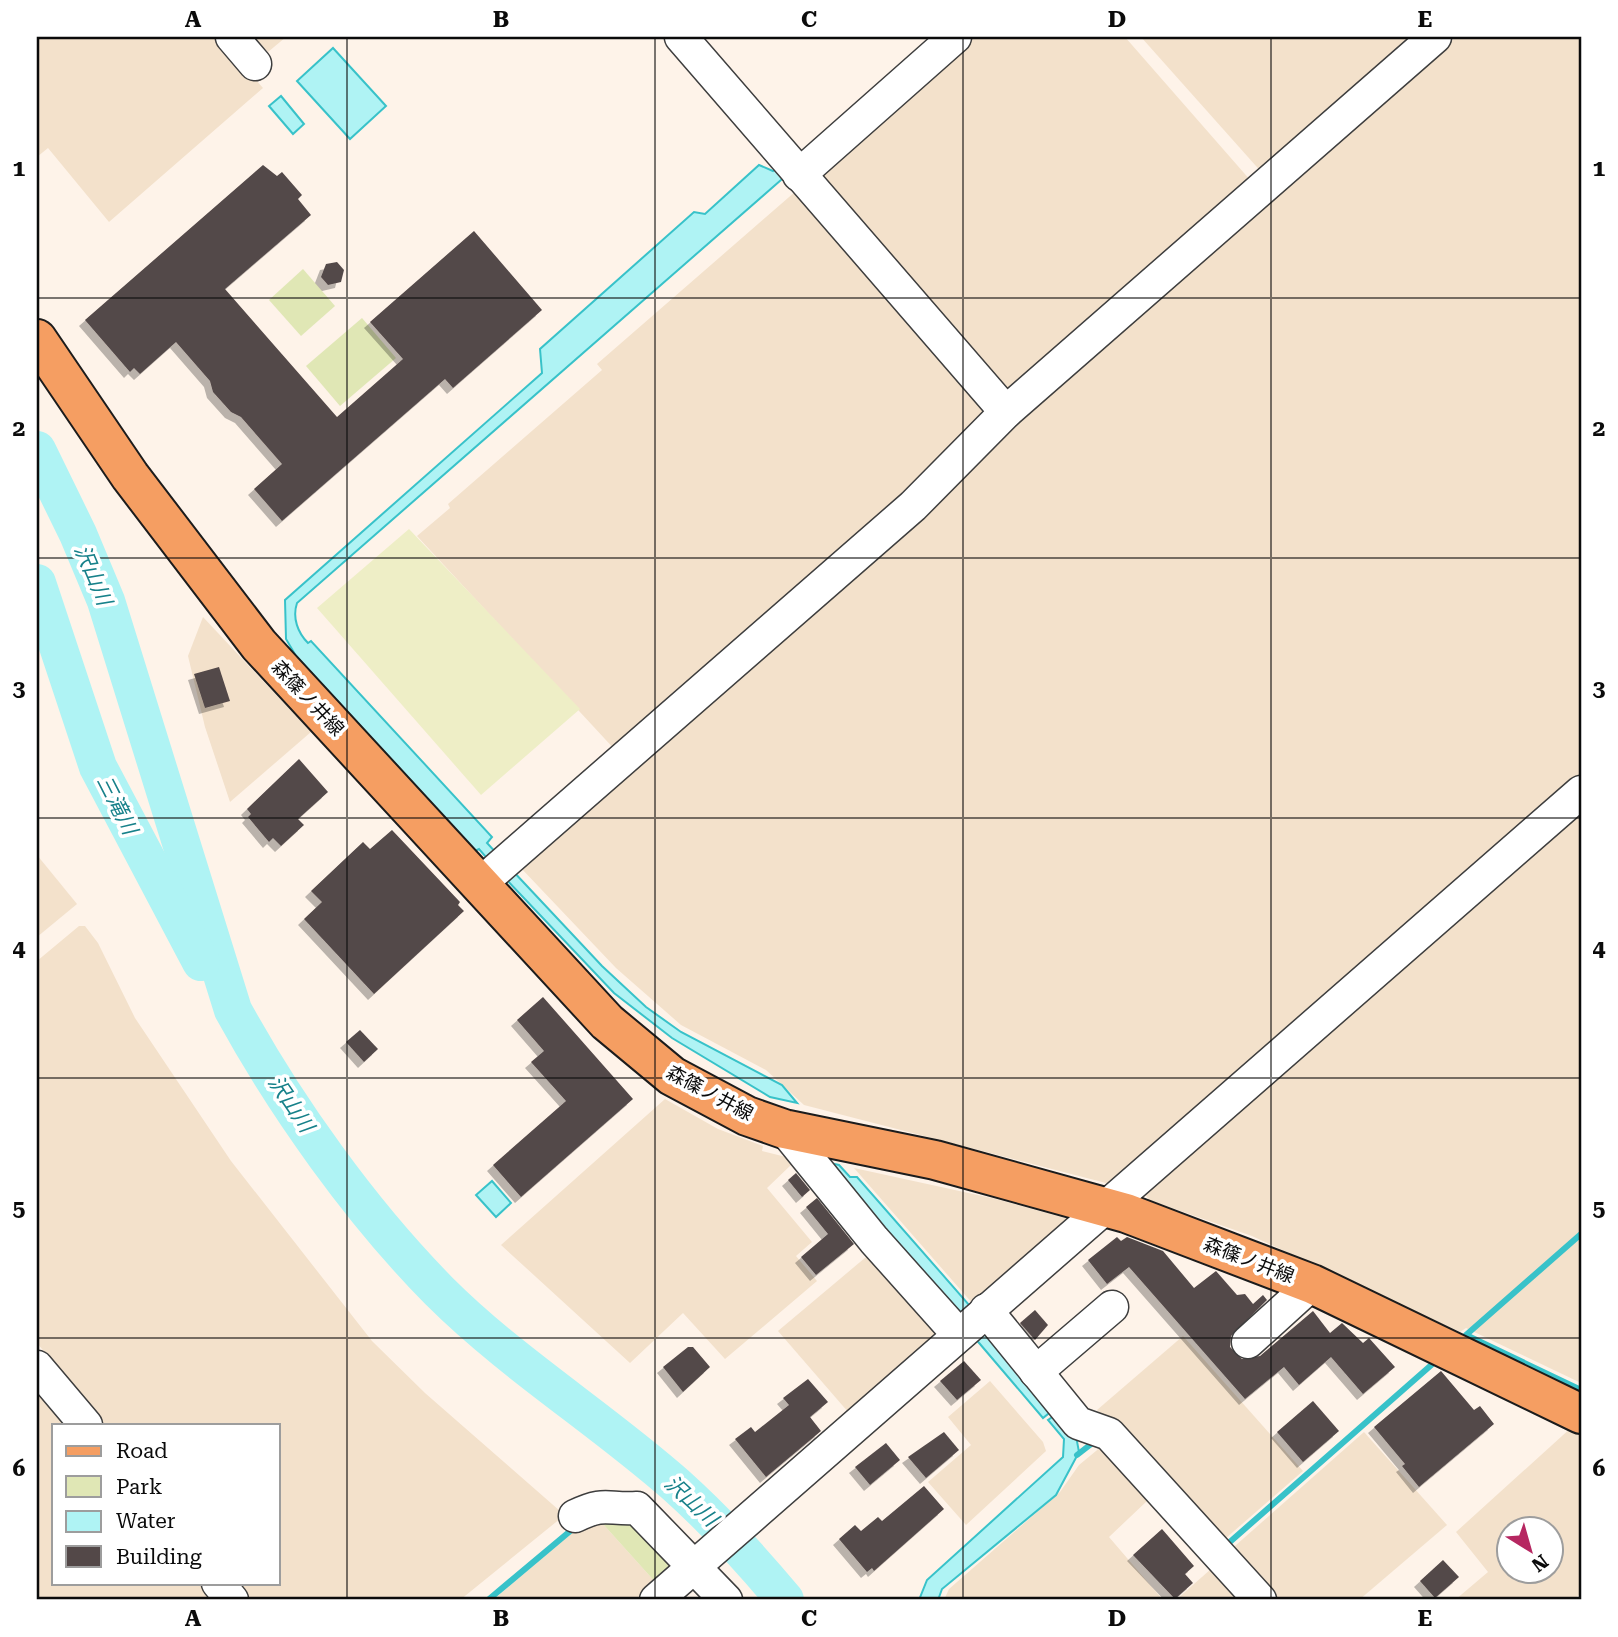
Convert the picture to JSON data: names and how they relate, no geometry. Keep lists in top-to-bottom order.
{
  "streets": {
    "main road": ["森篠ノ井線"]
  },
  "water": ["沢山川", "三滝川"],
  "legend": [
    "Road",
    "Park",
    "Water",
    "Building"
  ],
  "north": "bottom right",
  "grid": {
    "columns": [
      "A",
      "B",
      "C",
      "D",
      "E"
    ],
    "rows": [
      "1",
      "2",
      "3",
      "4",
      "5",
      "6"
    ]
  }
}
